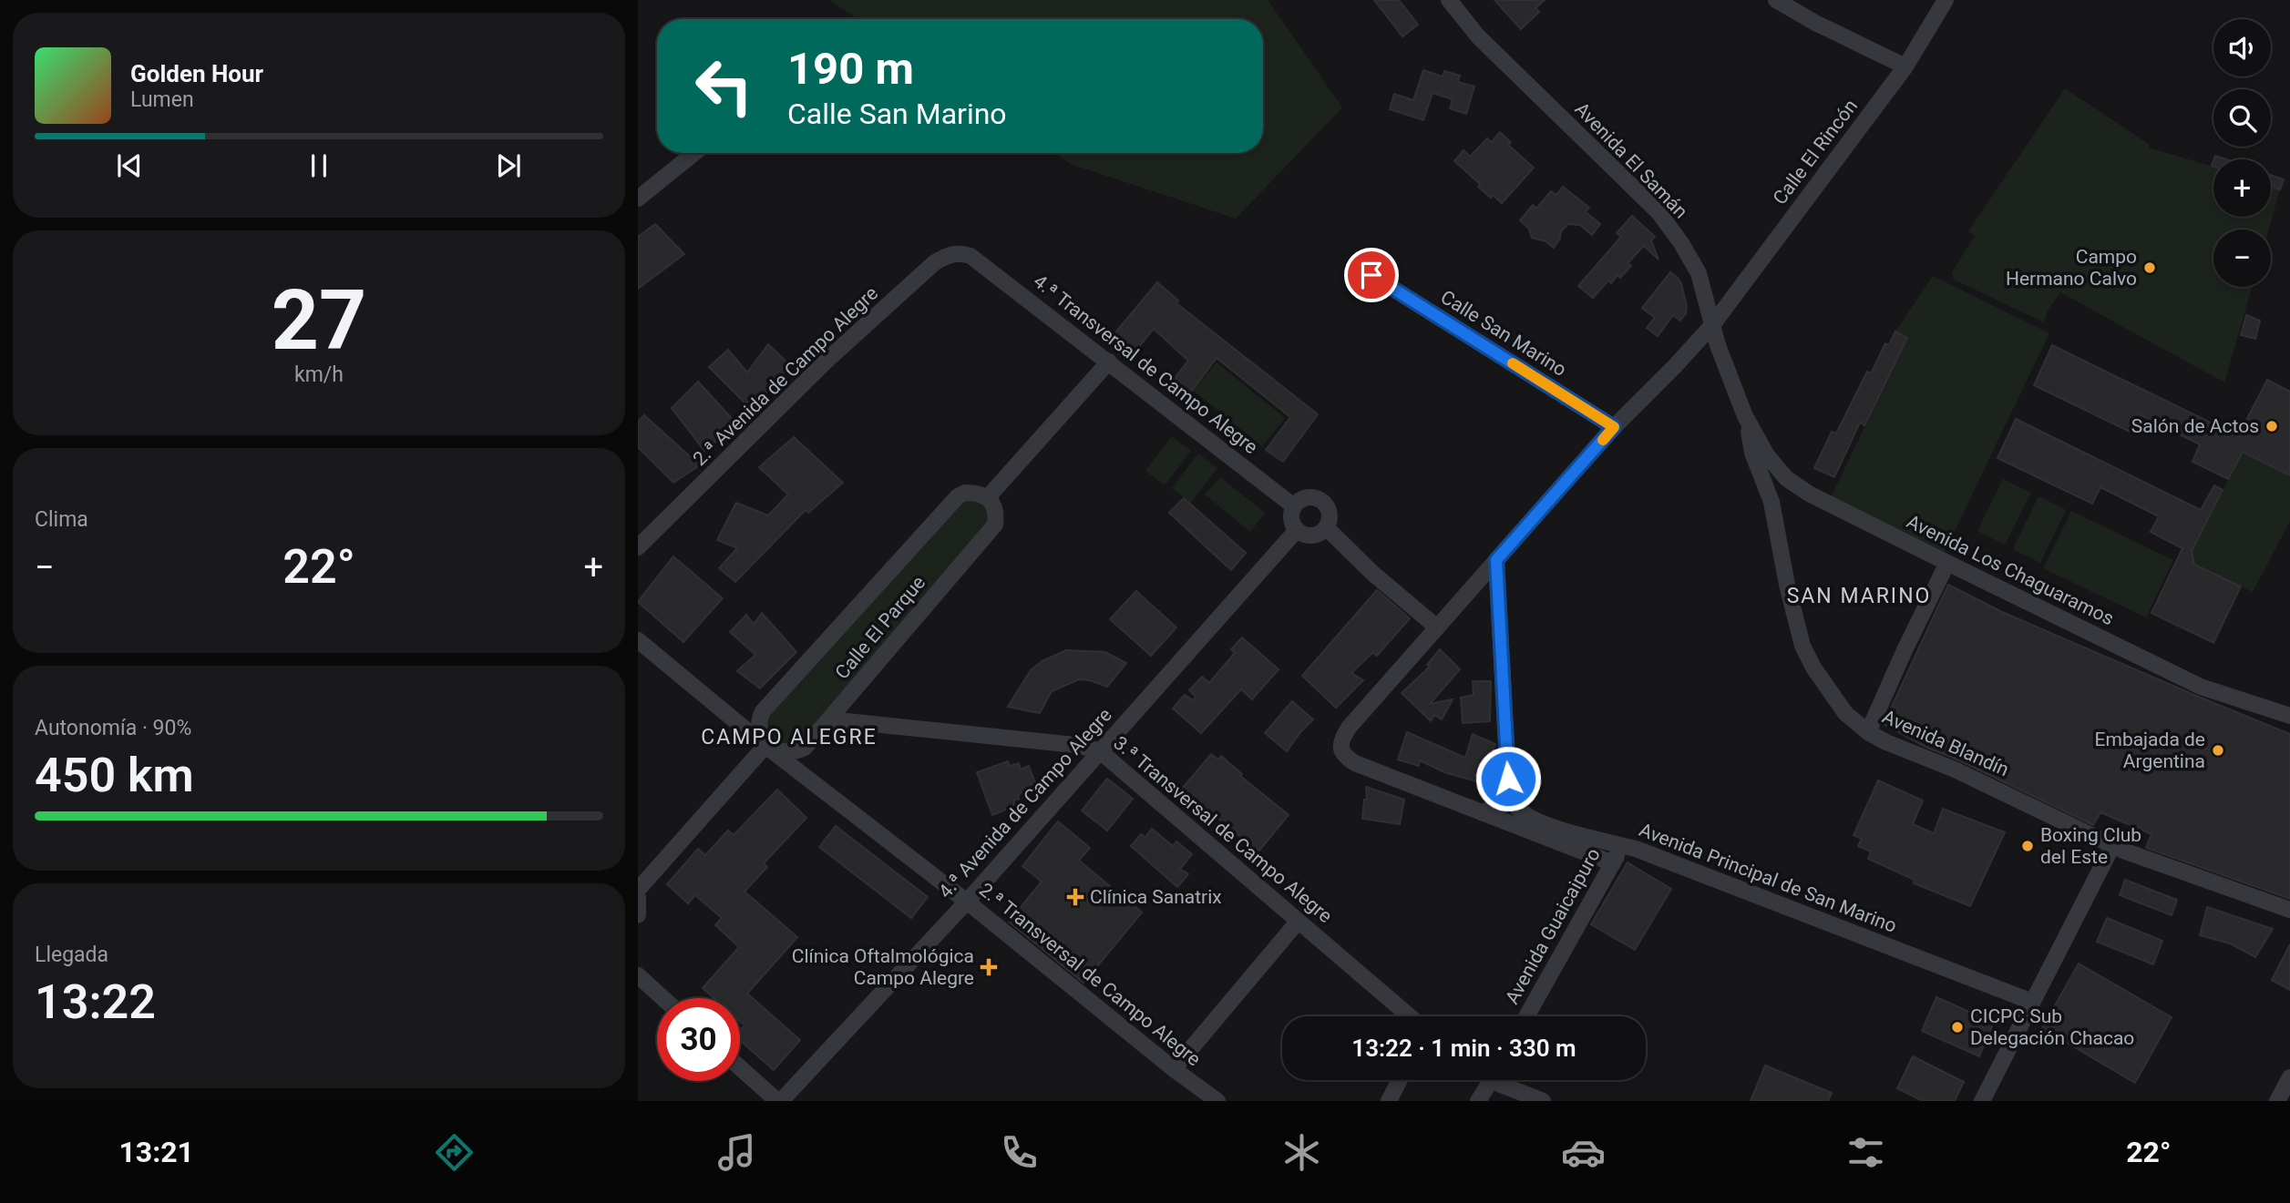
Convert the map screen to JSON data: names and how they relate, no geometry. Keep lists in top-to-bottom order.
{
  "streets": {
    "street": [
      "Calle El Rincón",
      "Avenida El Samán",
      "Calle San Marino",
      "4.ª Transversal de Campo Alegre",
      "2.ª Avenida de Campo Alegre",
      "Avenida Los Chaguaramos",
      "Calle El Parque",
      "Avenida Blandín",
      "4.ª Avenida de Campo Alegre",
      "3.ª Transversal de Campo Alegre",
      "Avenida Principal de San Marino",
      "Avenida Guaicaipuro",
      "2.ª Transversal de Campo Alegre"
    ]
  },
  "crossings": [
    ["Calle El Rincón", "Avenida El Samán"],
    ["Avenida El Samán", "Avenida Los Chaguaramos"],
    ["Avenida El Samán", "Avenida Blandín"],
    ["4.ª Transversal de Campo Alegre", "2.ª Avenida de Campo Alegre"],
    ["4.ª Transversal de Campo Alegre", "4.ª Avenida de Campo Alegre"],
    ["Avenida Los Chaguaramos", "Avenida Blandín"],
    ["Calle El Parque", "3.ª Transversal de Campo Alegre"],
    ["Calle El Parque", "2.ª Transversal de Campo Alegre"],
    ["4.ª Avenida de Campo Alegre", "3.ª Transversal de Campo Alegre"],
    ["4.ª Avenida de Campo Alegre", "2.ª Transversal de Campo Alegre"],
    ["Avenida Principal de San Marino", "Avenida Guaicaipuro"]
  ],
  "districts": ["SAN MARINO", "CAMPO ALEGRE"],
  "places": {
    "other": [
      "Campo Hermano Calvo",
      "Salón de Actos",
      "Embajada de Argentina",
      "Boxing Club del Este",
      "CICPC Sub Delegación Chacao"
    ],
    "health": ["Clínica Sanatrix", "Clínica Oftalmológica Campo Alegre"]
  },
  "page": {
    "map_buttons": ["+", "−"],
    "turn": ["190 m", "Calle San Marino"],
    "song": ["Golden Hour", "Lumen"],
    "tile": [
      ["27", "km/h"],
      "Clima",
      ["Autonomía · 90%", "450 km"],
      ["Llegada", "13:22"]
    ],
    "heat": ["−", "22°", "+"],
    "limit": "30",
    "trip": "13:22 · 1 min · 330 m",
    "tabs": ["13:21", "22°"]
  }
}
